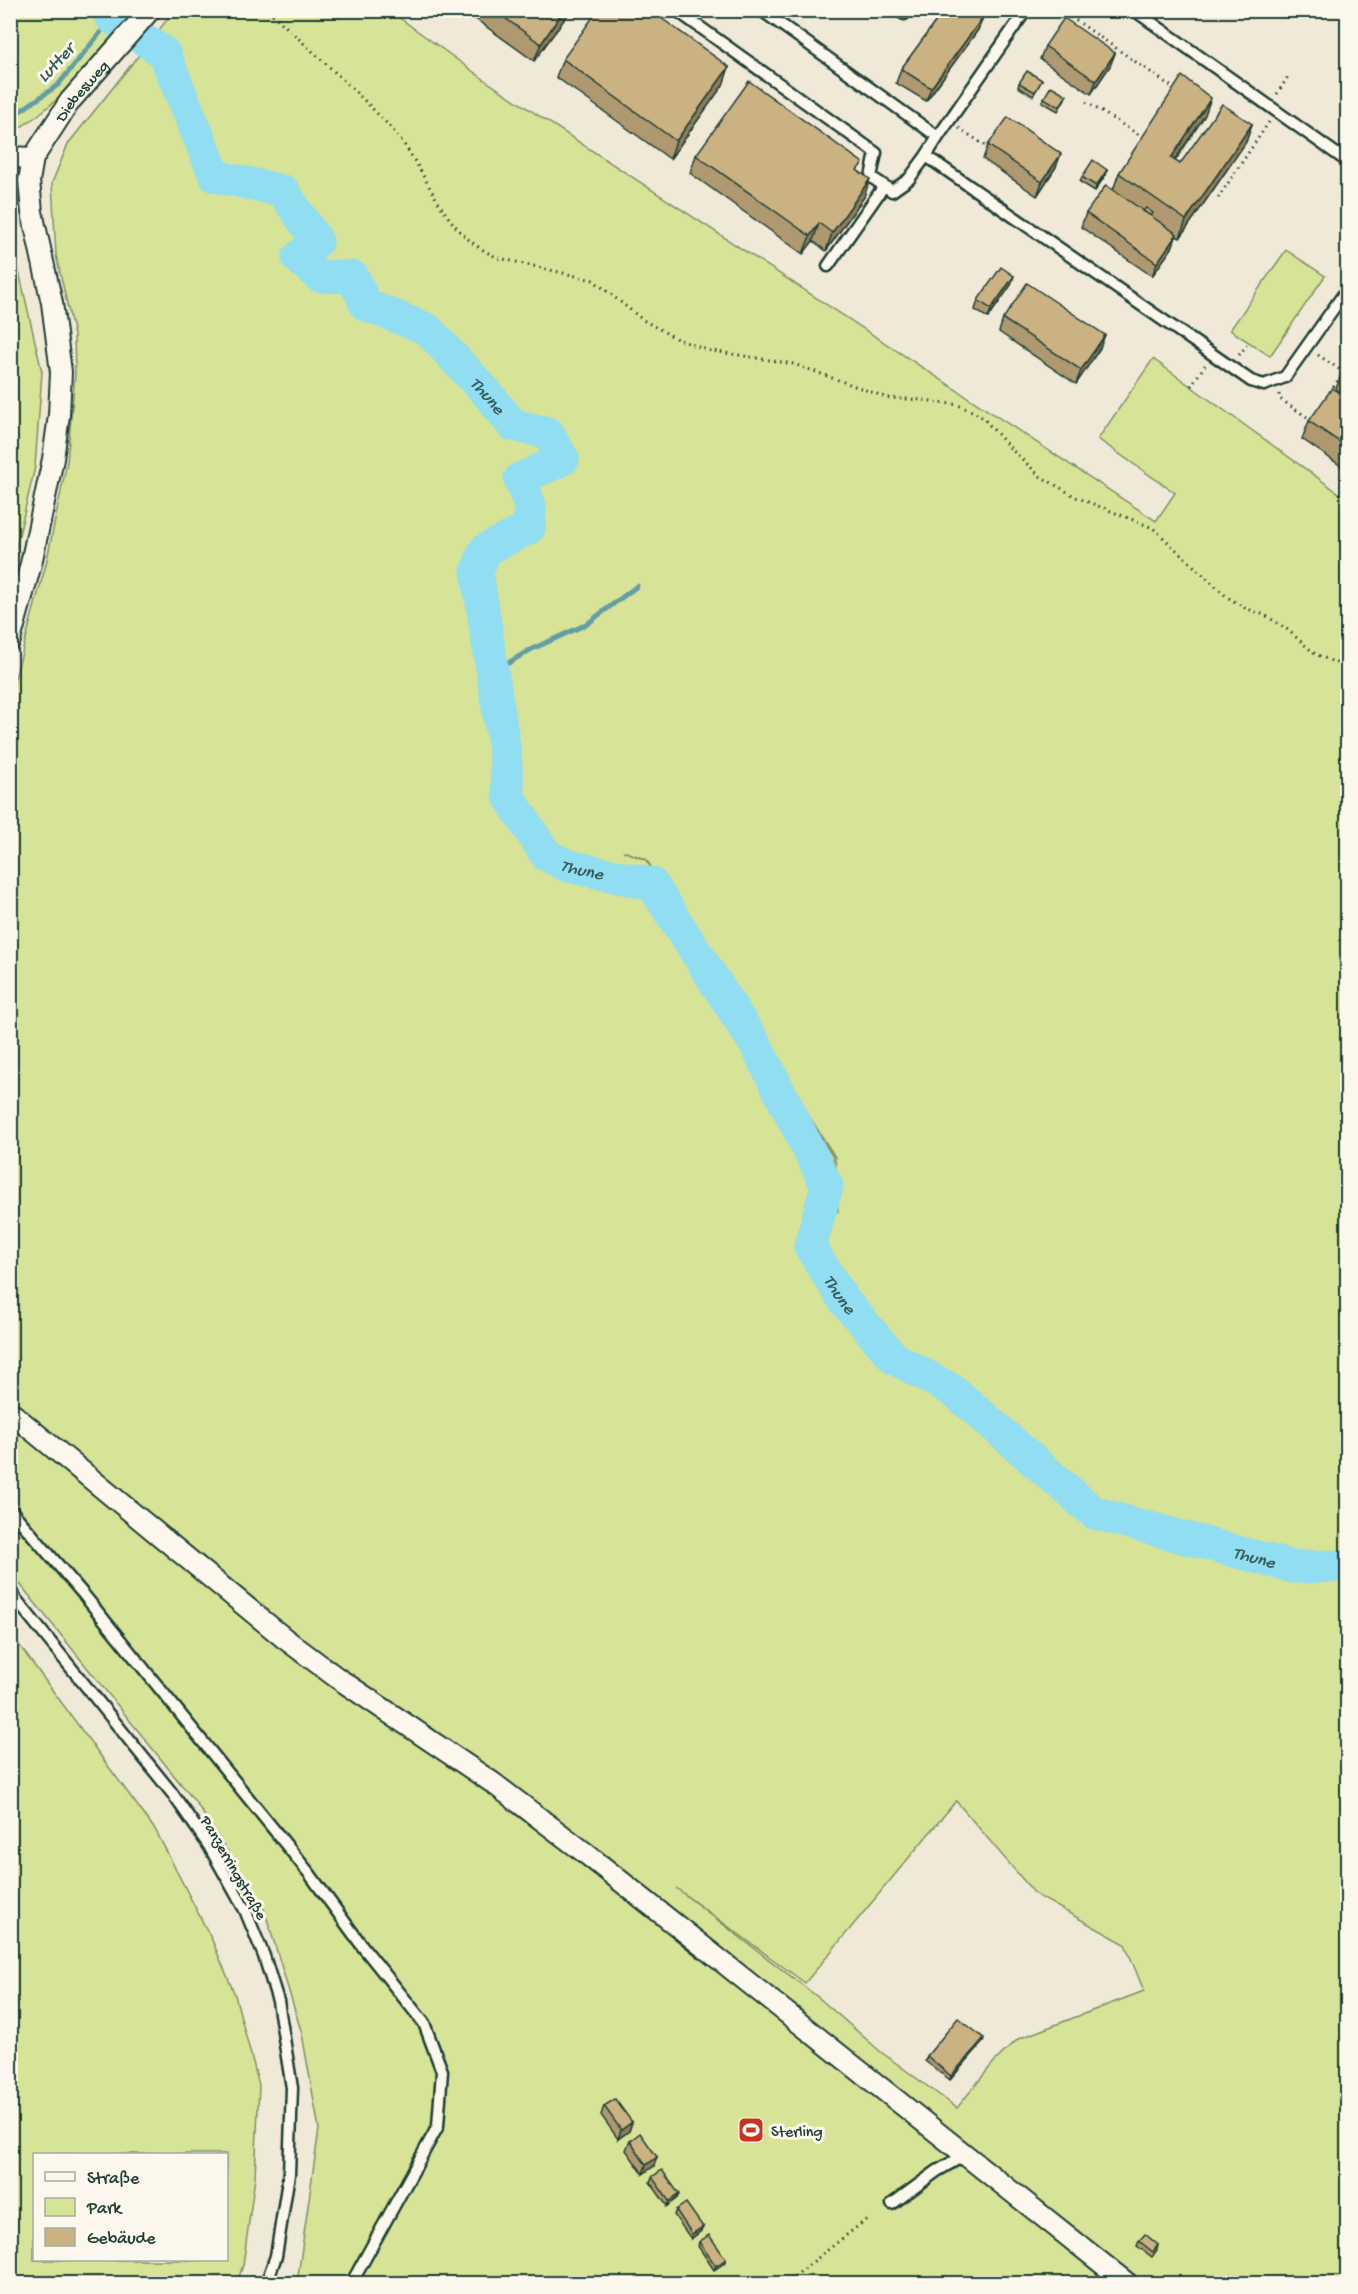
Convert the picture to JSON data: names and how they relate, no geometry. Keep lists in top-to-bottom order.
{
  "streets": {
    "street": ["Diebesweg"],
    "lane": ["Panzerringstraße"]
  },
  "water": ["Lutter", "Thune"],
  "places": {
    "sports": ["Sterling"]
  },
  "legend": ["Straße", "Park", "Gebäude"]
}
